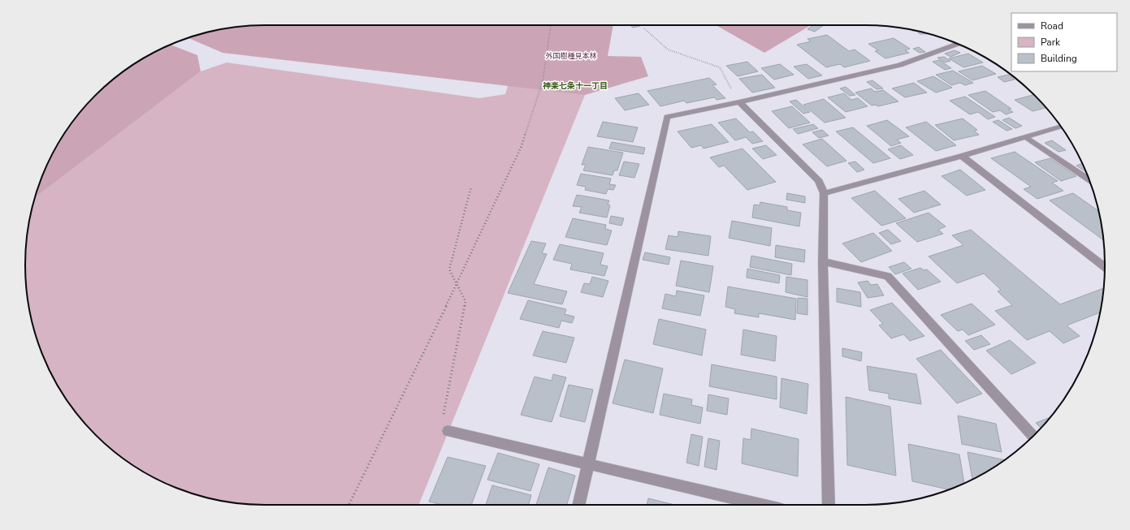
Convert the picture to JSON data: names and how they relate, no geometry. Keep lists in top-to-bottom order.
{
  "districts": ["神楽七条十一丁目"],
  "parks": ["外国樹種見本林"],
  "legend": ["Road", "Park", "Building"]
}
